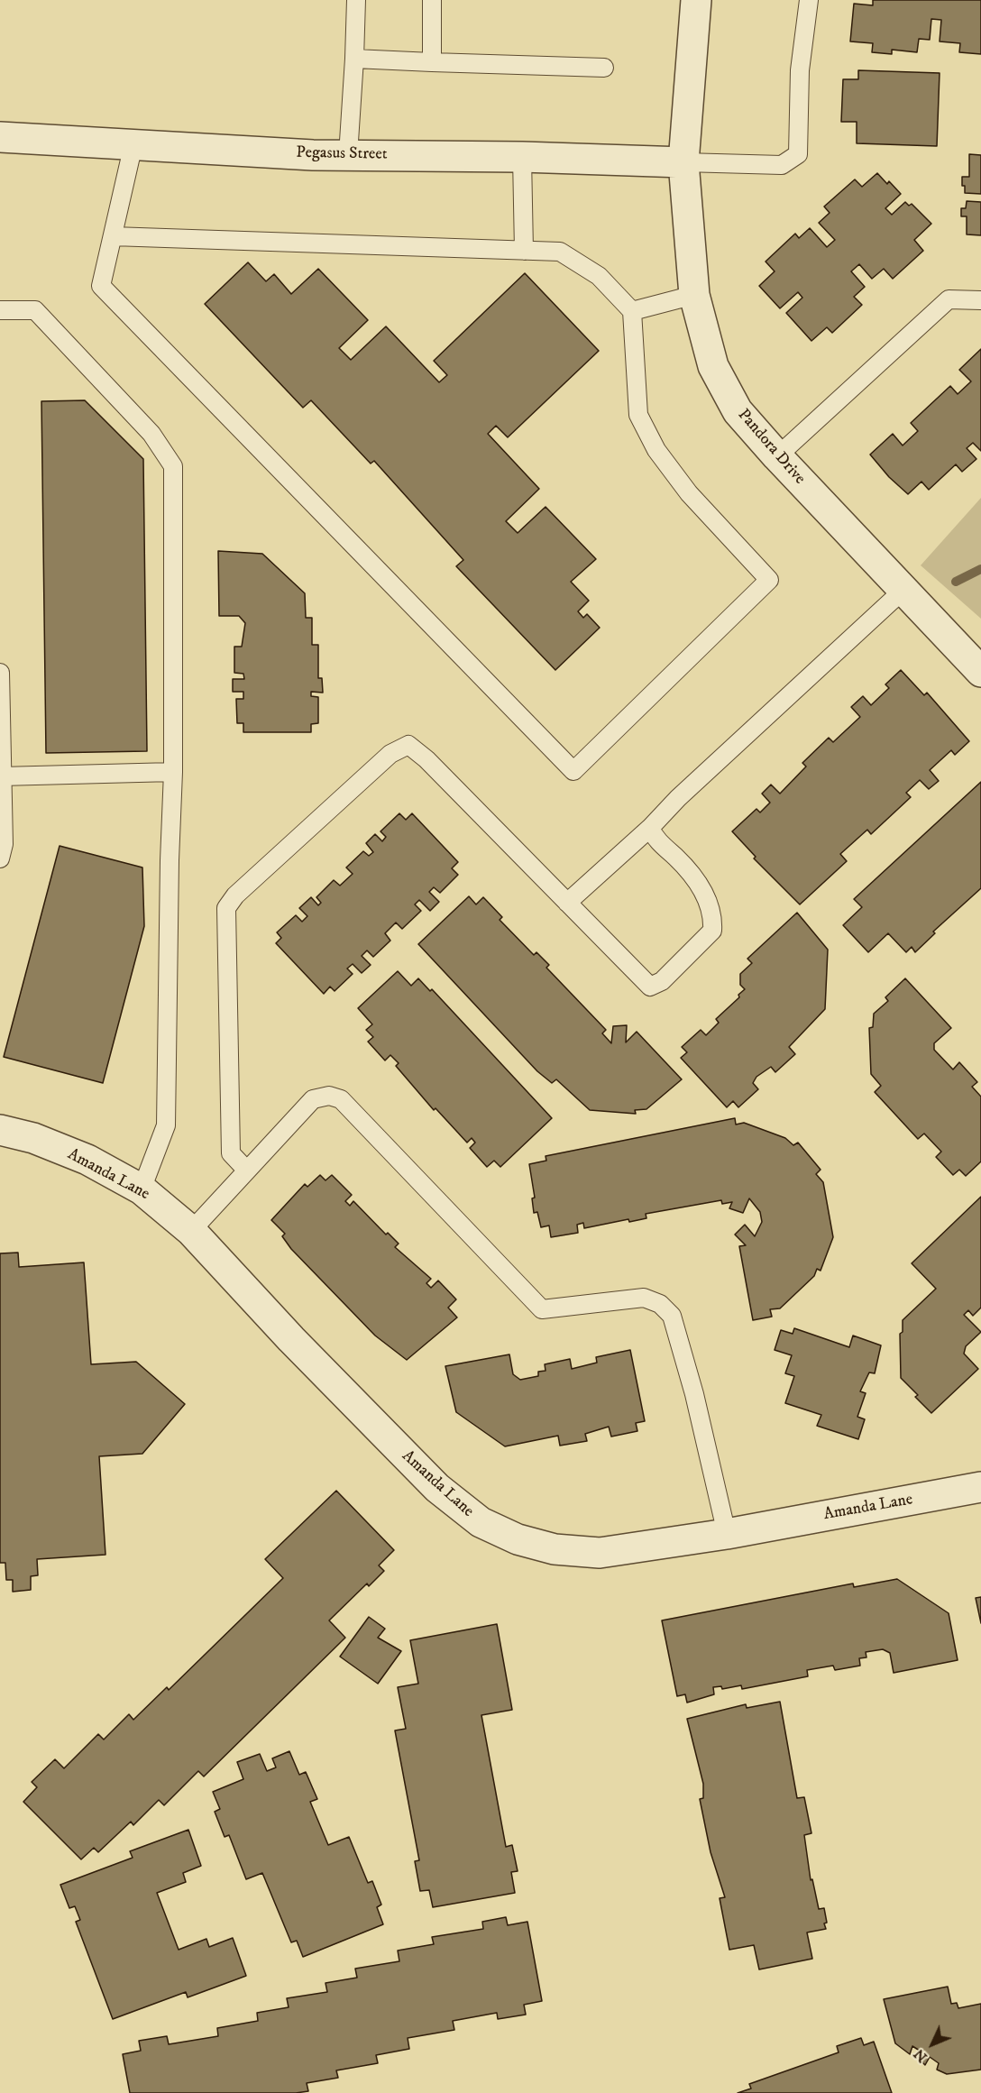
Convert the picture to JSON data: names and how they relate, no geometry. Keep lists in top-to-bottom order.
{
  "streets": {
    "street": ["Pegasus Street", "Pandora Drive", "Amanda Lane"]
  },
  "crossings": [
    ["Pegasus Street", "Pandora Drive"]
  ],
  "north": "bottom left"
}
